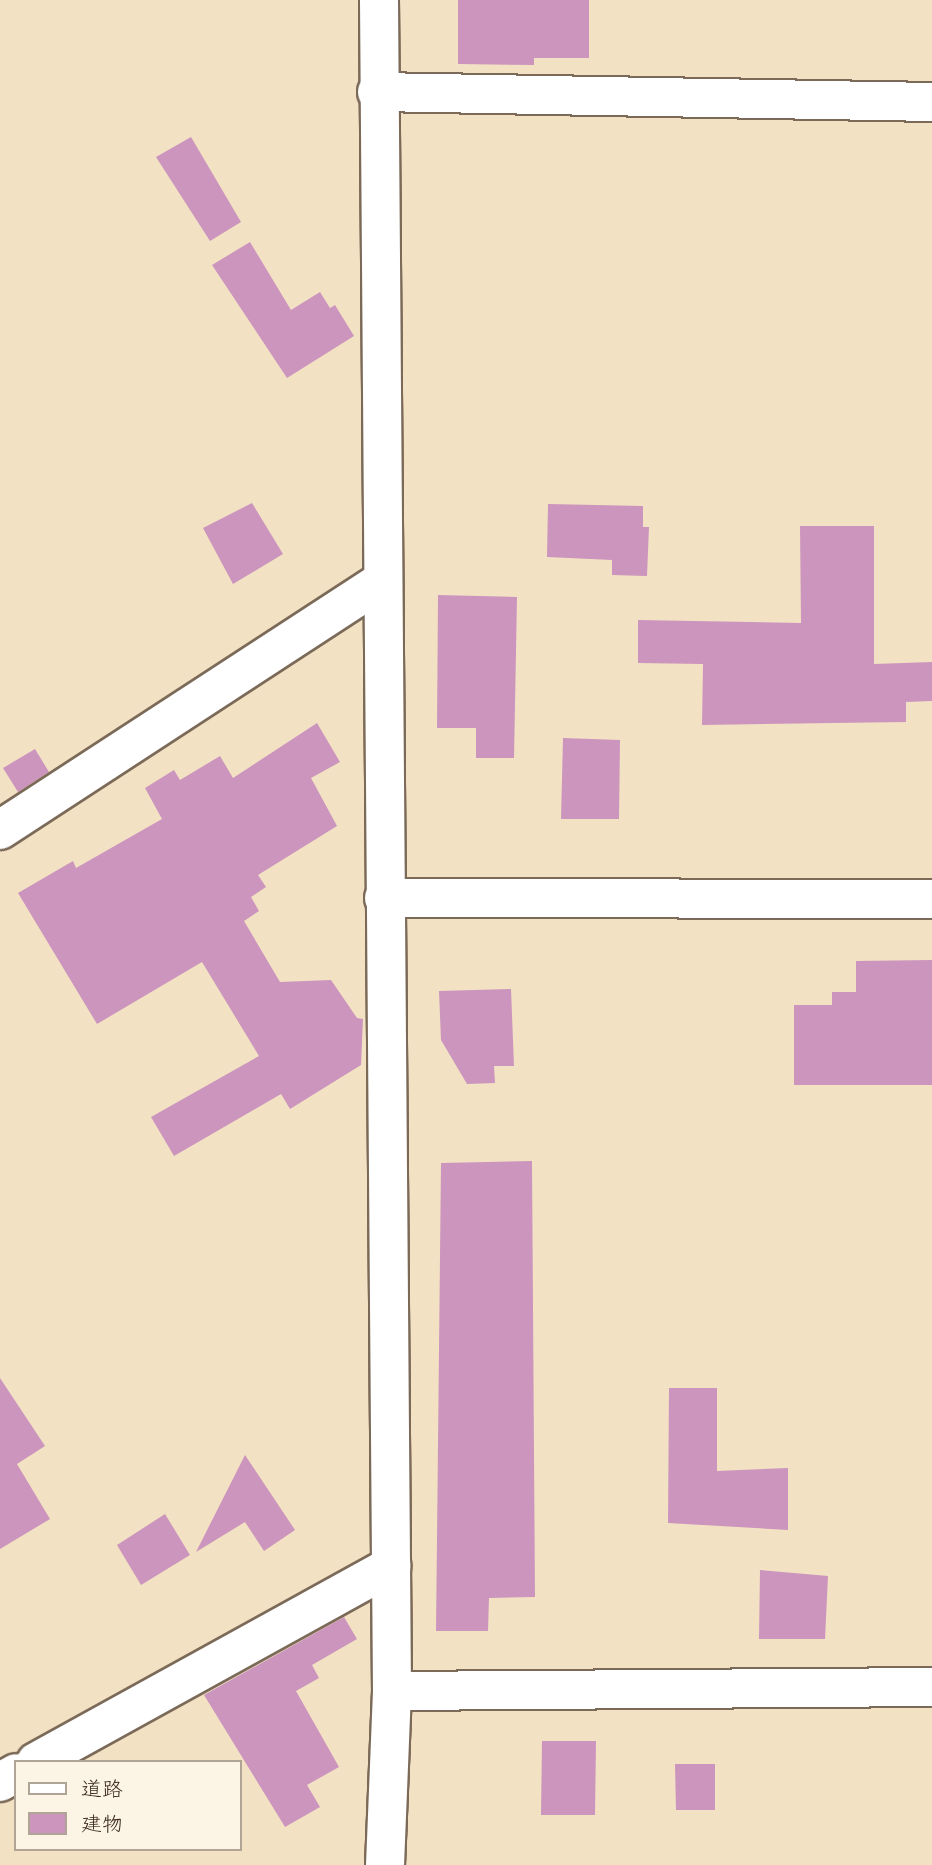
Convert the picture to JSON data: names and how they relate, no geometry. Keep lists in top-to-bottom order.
{
  "legend": ["道路", "建物"]
}
